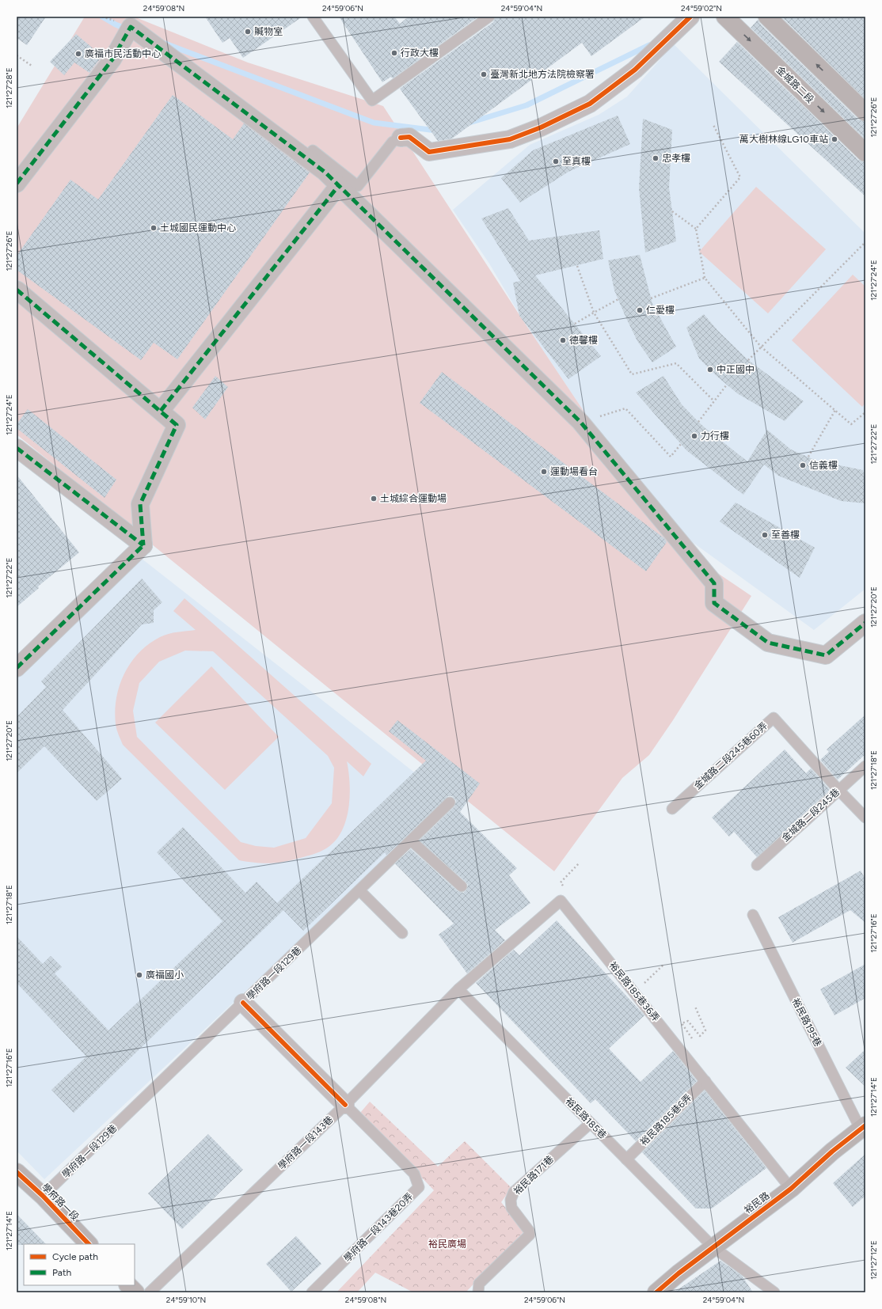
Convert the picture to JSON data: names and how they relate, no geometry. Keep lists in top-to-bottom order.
{
  "streets": {
    "street": ["金城路二段", "學府路一段", "裕民路"],
    "lane": [
      "金城路二段245巷60弄",
      "金城路二段245巷",
      "學府路一段129巷",
      "裕民路185巷36弄",
      "裕民路195巷",
      "裕民路185巷",
      "裕民路185巷6弄",
      "學府路一段143巷",
      "裕民路171巷",
      "學府路一段143巷20弄"
    ]
  },
  "crossings": [
    ["金城路二段245巷60弄", "金城路二段245巷"],
    ["學府路一段129巷", "學府路一段"],
    ["裕民路185巷36弄", "裕民路185巷"],
    ["裕民路185巷36弄", "裕民路185巷6弄"],
    ["裕民路185巷36弄", "學府路一段143巷"],
    ["裕民路185巷36弄", "裕民路"],
    ["裕民路195巷", "裕民路"],
    ["裕民路185巷", "裕民路185巷6弄"],
    ["裕民路185巷", "學府路一段143巷"],
    ["裕民路185巷", "裕民路171巷"],
    ["裕民路185巷", "裕民路"],
    ["學府路一段143巷", "學府路一段143巷20弄"]
  ],
  "parks": ["裕民廣場"],
  "places": [
    "贓物室",
    "行政大樓",
    "廣福市民活動中心",
    "臺灣新北地方法院檢察署",
    "萬大樹林線LG10車站",
    "忠孝樓",
    "至真樓",
    "土城國民運動中心",
    "仁愛樓",
    "德馨樓",
    "中正國中",
    "力行樓",
    "信義樓",
    "運動場看台",
    "土城綜合運動場",
    "至善樓",
    "廣福國小"
  ],
  "legend": ["Cycle path", "Path"],
  "coordinates": [
    "24°59'08\"N",
    "24°59'06\"N",
    "24°59'04\"N",
    "24°59'02\"N",
    "121°27'28\"E",
    "121°27'26\"E",
    "121°27'24\"E",
    "121°27'22\"E",
    "121°27'20\"E",
    "121°27'18\"E",
    "121°27'16\"E",
    "121°27'14\"E",
    "121°27'12\"E",
    "24°59'10\"N"
  ]
}
